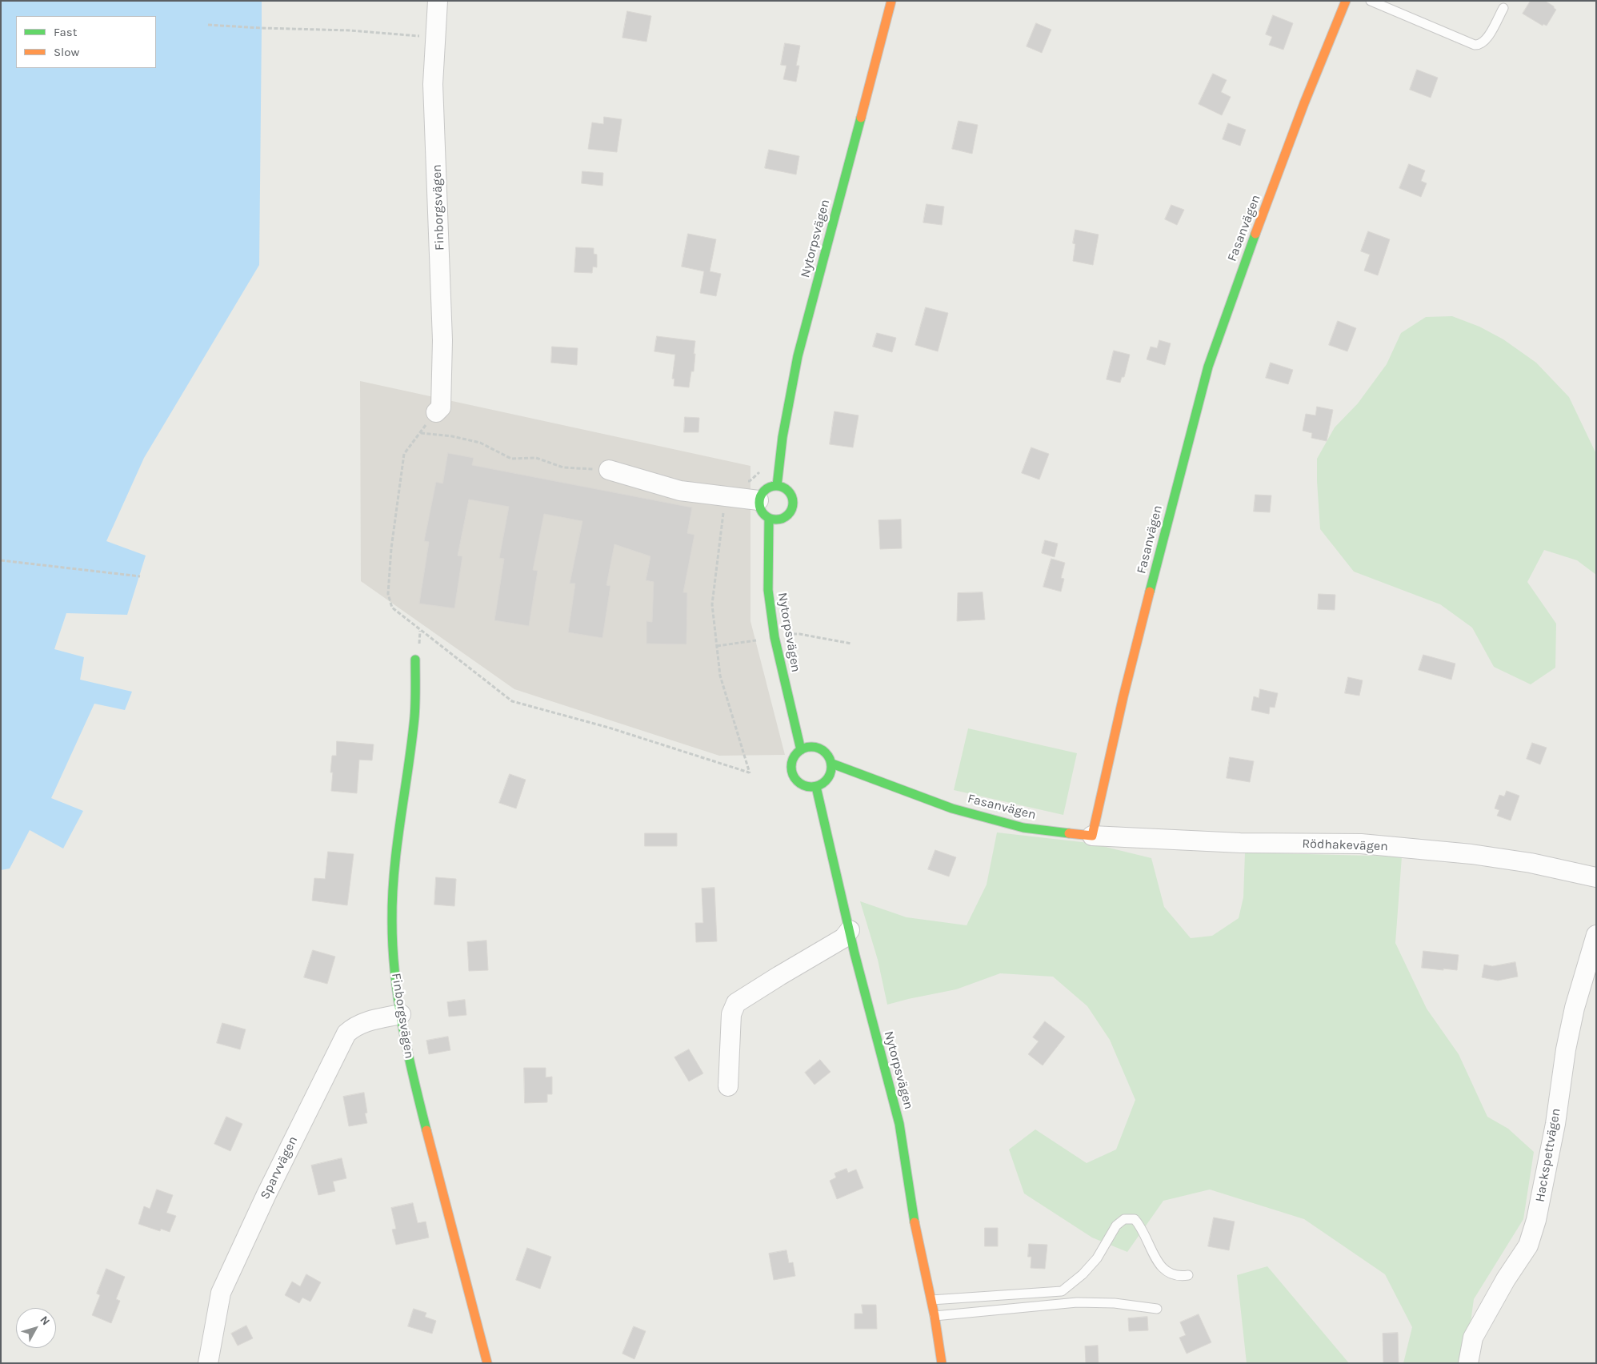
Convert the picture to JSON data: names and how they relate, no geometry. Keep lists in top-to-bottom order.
{
  "streets": {
    "street": [
      "Finborgsvägen",
      "Fasanvägen",
      "Nytorpsvägen",
      "Rödhakevägen",
      "Hackspettvägen",
      "Sparvvägen"
    ]
  },
  "crossings": [
    ["Finborgsvägen", "Sparvvägen"],
    ["Fasanvägen", "Nytorpsvägen"],
    ["Fasanvägen", "Rödhakevägen"]
  ],
  "legend": ["Fast", "Slow"],
  "north": "top right"
}
